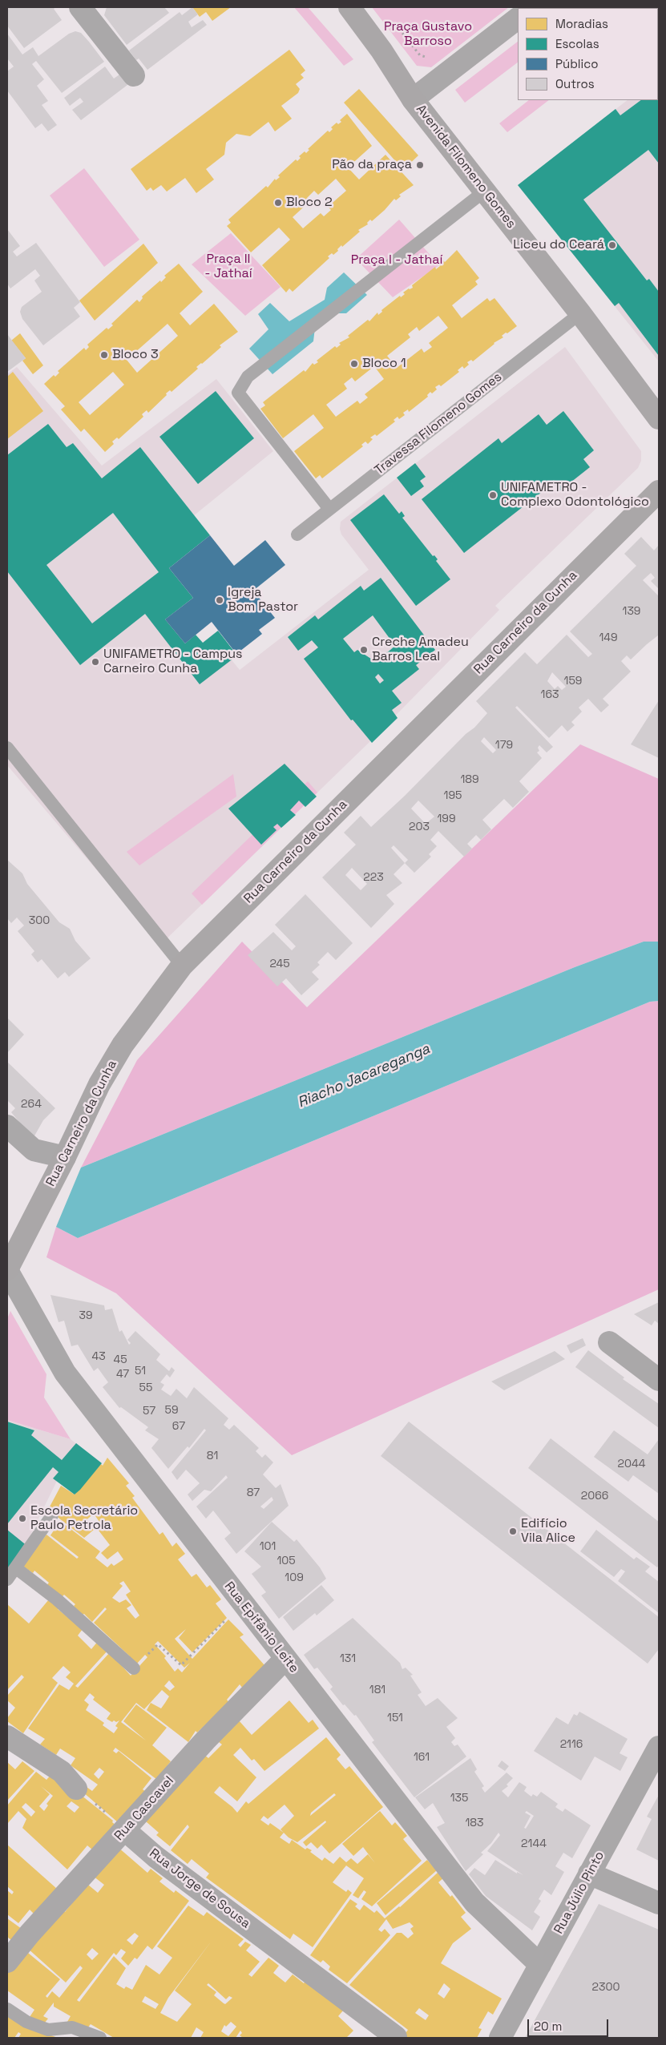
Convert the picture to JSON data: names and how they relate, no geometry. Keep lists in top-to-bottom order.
{
  "streets": {
    "street": [
      "Avenida Filomeno Gomes",
      "Rua Carneiro da Cunha",
      "Rua Epifânio Leite",
      "Rua Cascavel",
      "Rua Jorge de Sousa",
      "Rua Júlio Pinto"
    ],
    "lane": ["Travessa Filomeno Gomes"]
  },
  "crossings": [
    ["Avenida Filomeno Gomes", "Travessa Filomeno Gomes"],
    ["Rua Carneiro da Cunha", "Rua Epifânio Leite"],
    ["Rua Epifânio Leite", "Rua Cascavel"],
    ["Rua Epifânio Leite", "Rua Júlio Pinto"],
    ["Rua Cascavel", "Rua Jorge de Sousa"]
  ],
  "water": ["Riacho Jacareganga"],
  "parks": ["Praça Gustavo Barroso", "Praça II - Jathaí", "Praça I - Jathaí"],
  "places": [
    "Pão da praça",
    "Bloco 2",
    "Liceu do Ceará",
    "Bloco 3",
    "Bloco 1",
    "UNIFAMETRO - Complexo Odontológico",
    "Igreja Bom Pastor",
    "Creche Amadeu Barros Leal",
    "UNIFAMETRO - Campus Carneiro Cunha",
    "Escola Secretário Paulo Petrola",
    "Edifício Vila Alice"
  ],
  "house_numbers": [
    "139",
    "149",
    "159",
    "163",
    "179",
    "189",
    "195",
    "199",
    "203",
    "223",
    "300",
    "245",
    "264",
    "39",
    "43",
    "45",
    "51",
    "47",
    "55",
    "59",
    "57",
    "67",
    "81",
    "2044",
    "87",
    "2066",
    "101",
    "105",
    "109",
    "131",
    "181",
    "151",
    "2116",
    "161",
    "135",
    "183",
    "2144",
    "2300"
  ],
  "legend": [
    "Moradias",
    "Escolas",
    "Público",
    "Outros"
  ],
  "scale_bar": "20 m"
}
